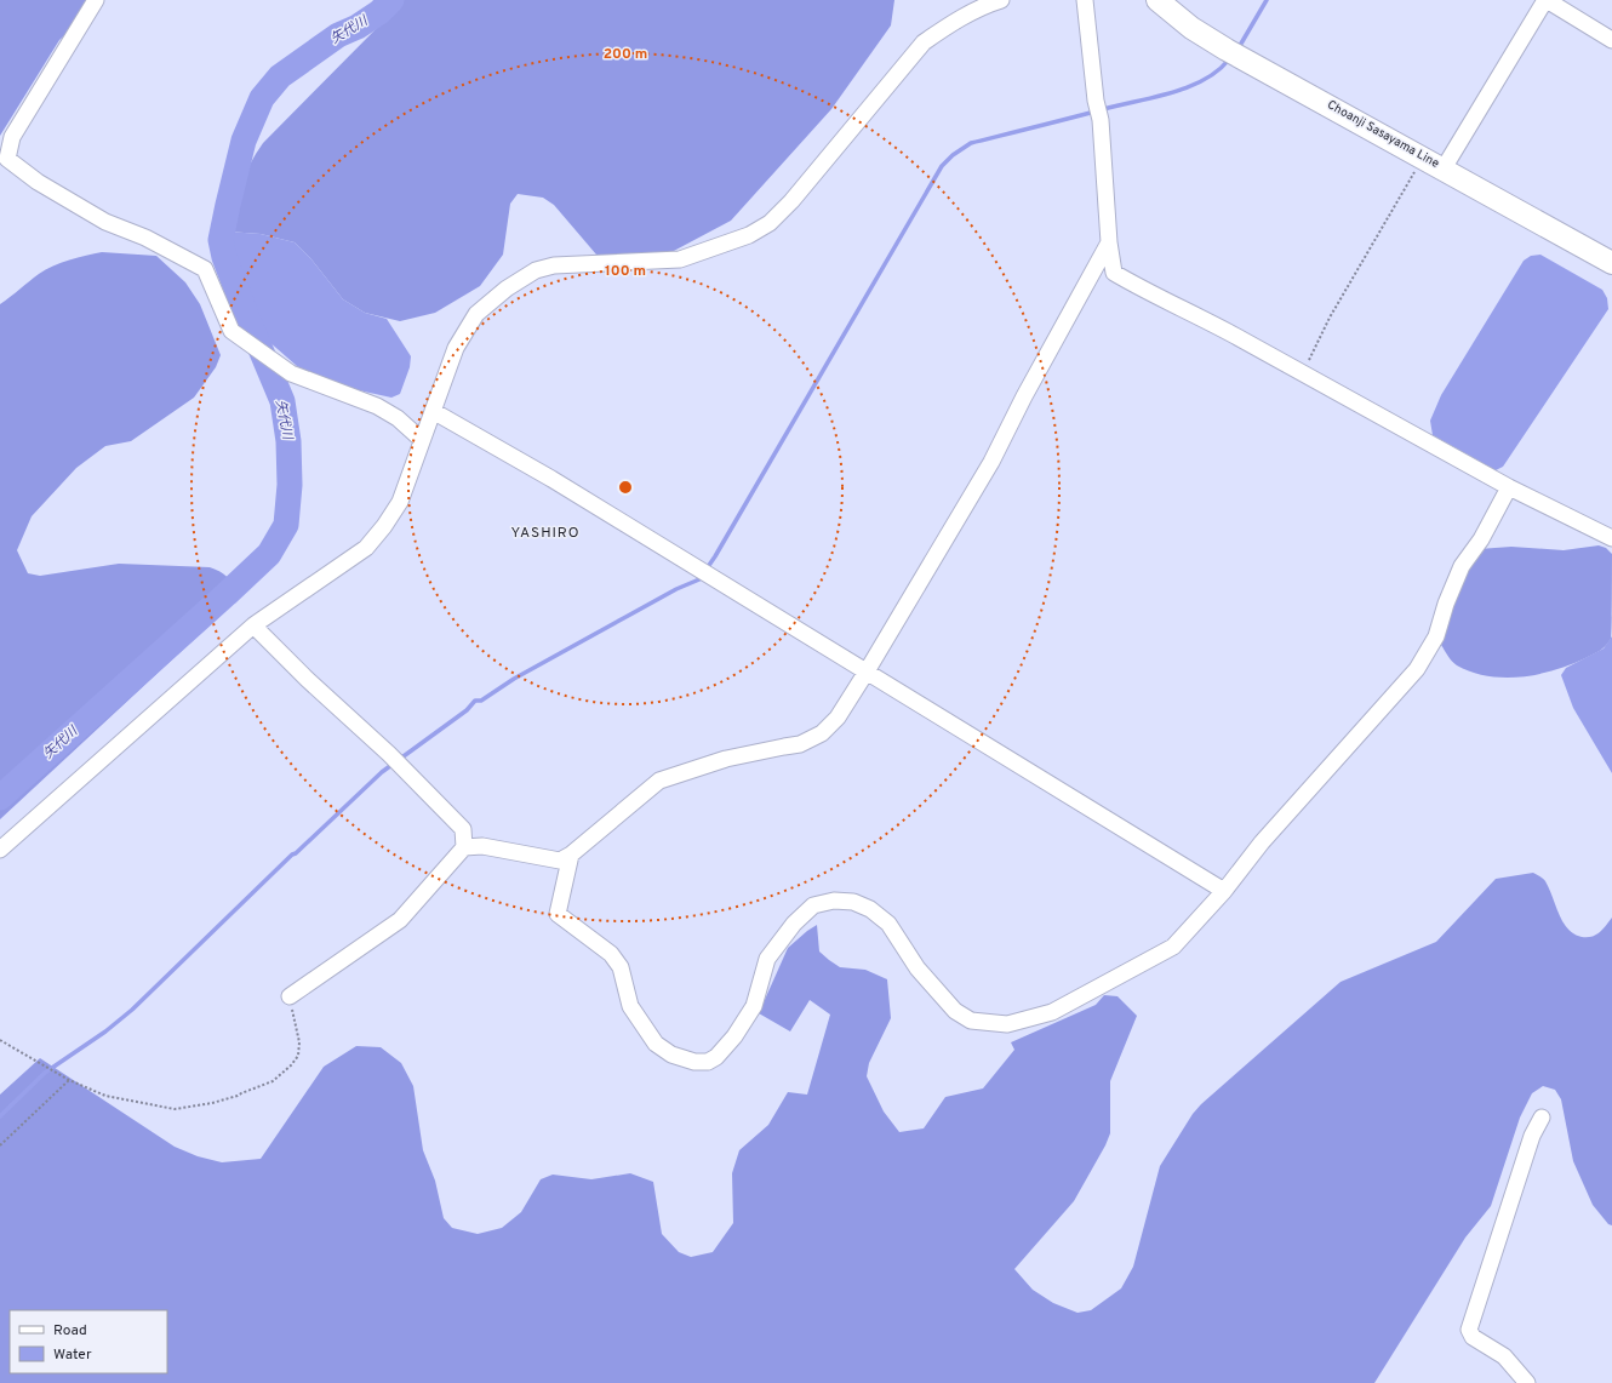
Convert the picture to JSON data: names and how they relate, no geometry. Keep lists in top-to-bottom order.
{
  "streets": {
    "main road": ["Choanji Sasayama Line"]
  },
  "districts": ["YASHIRO"],
  "water": ["矢代川"],
  "legend": ["Road", "Water"],
  "rings": ["200 m", "100 m"]
}
